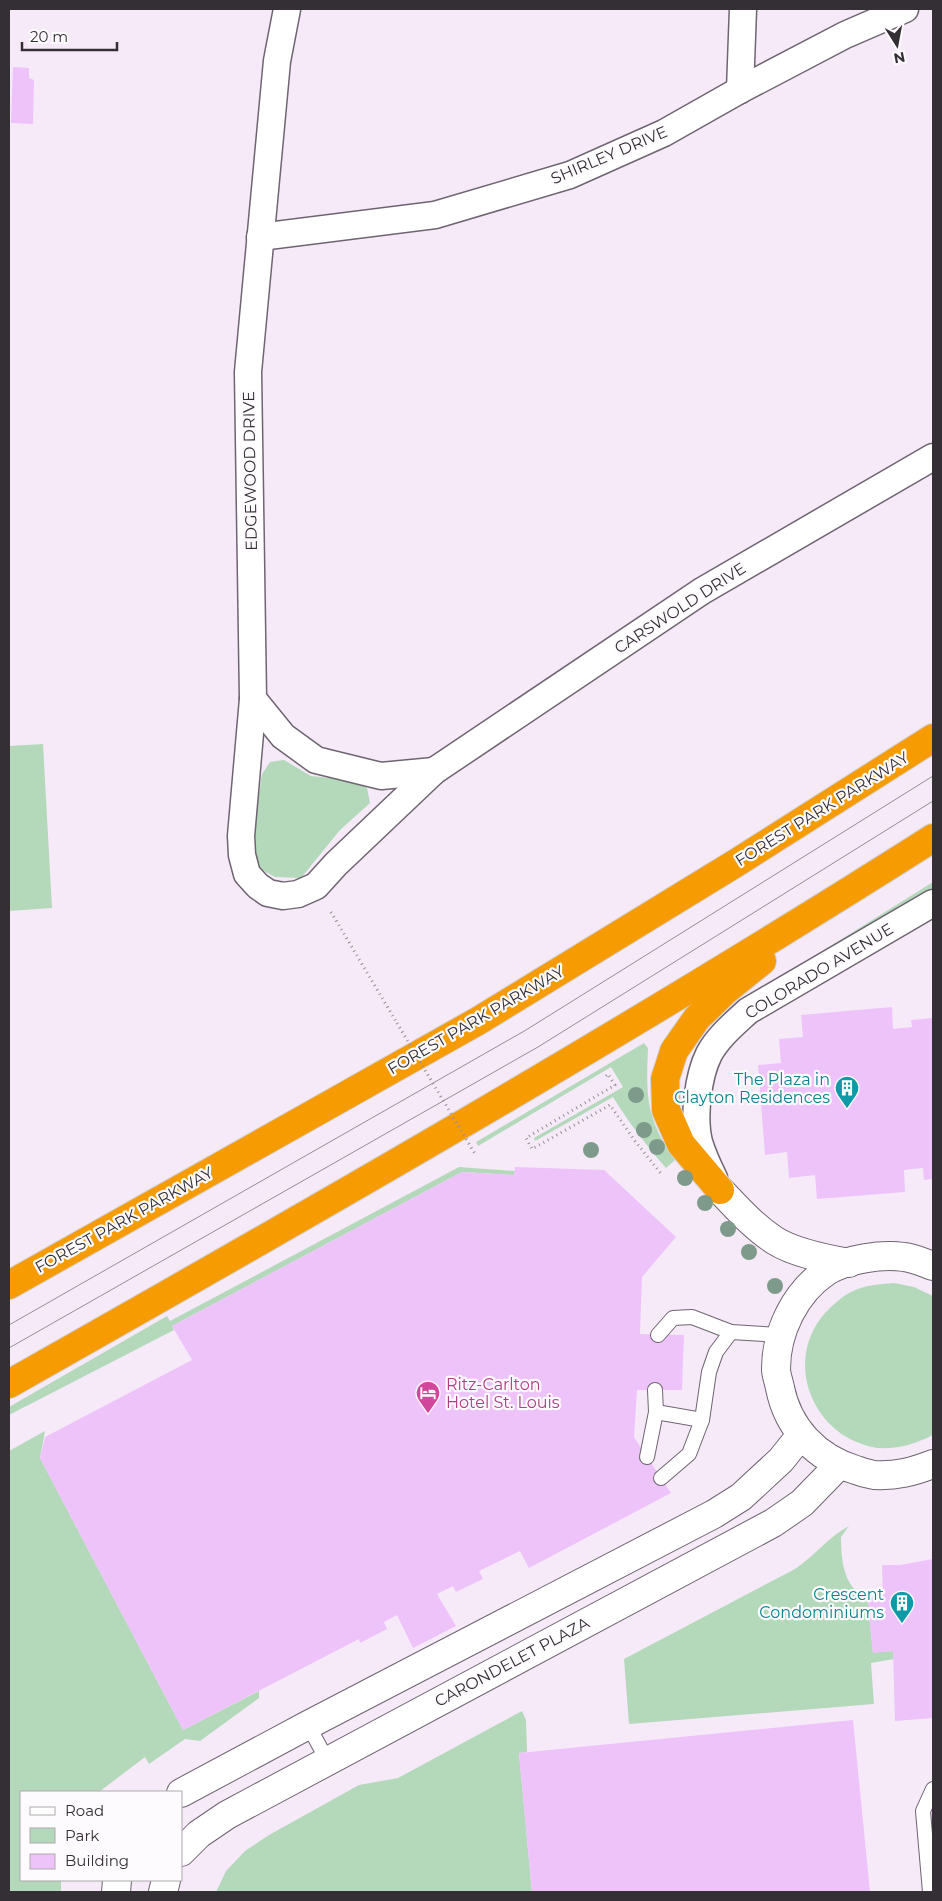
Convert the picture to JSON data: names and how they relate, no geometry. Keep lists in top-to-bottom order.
{
  "streets": {
    "highway": ["FOREST PARK PARKWAY"],
    "street": [
      "SHIRLEY DRIVE",
      "EDGEWOOD DRIVE",
      "CARSWOLD DRIVE",
      "COLORADO AVENUE",
      "CARONDELET PLAZA"
    ]
  },
  "crossings": [
    ["SHIRLEY DRIVE", "EDGEWOOD DRIVE"],
    ["EDGEWOOD DRIVE", "CARSWOLD DRIVE"]
  ],
  "places": {
    "building": ["The Plaza in Clayton Residences", "Crescent Condominiums"],
    "hotel": ["Ritz-Carlton Hotel St. Louis"]
  },
  "legend": ["Road", "Park", "Building"],
  "scale_bar": "20 m",
  "north": "bottom"
}
